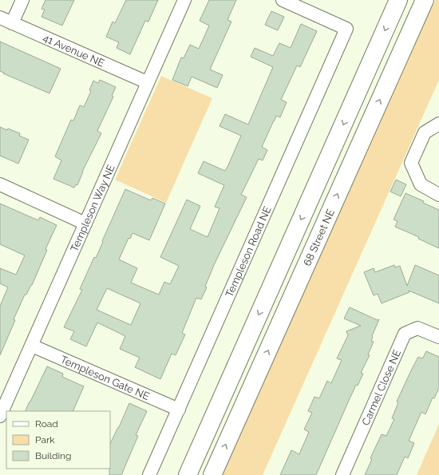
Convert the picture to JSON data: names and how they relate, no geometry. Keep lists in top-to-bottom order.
{
  "streets": {
    "main road": ["68 Street NE"],
    "street": [
      "41 Avenue NE",
      "Templeson Way NE",
      "Templeson Road NE",
      "Templeson Gate NE",
      "Carmel Close NE"
    ]
  },
  "crossings": [
    ["41 Avenue NE", "Templeson Way NE"],
    ["Templeson Way NE", "Templeson Gate NE"],
    ["Templeson Road NE", "Templeson Gate NE"]
  ],
  "legend": ["Road", "Park", "Building"]
}
